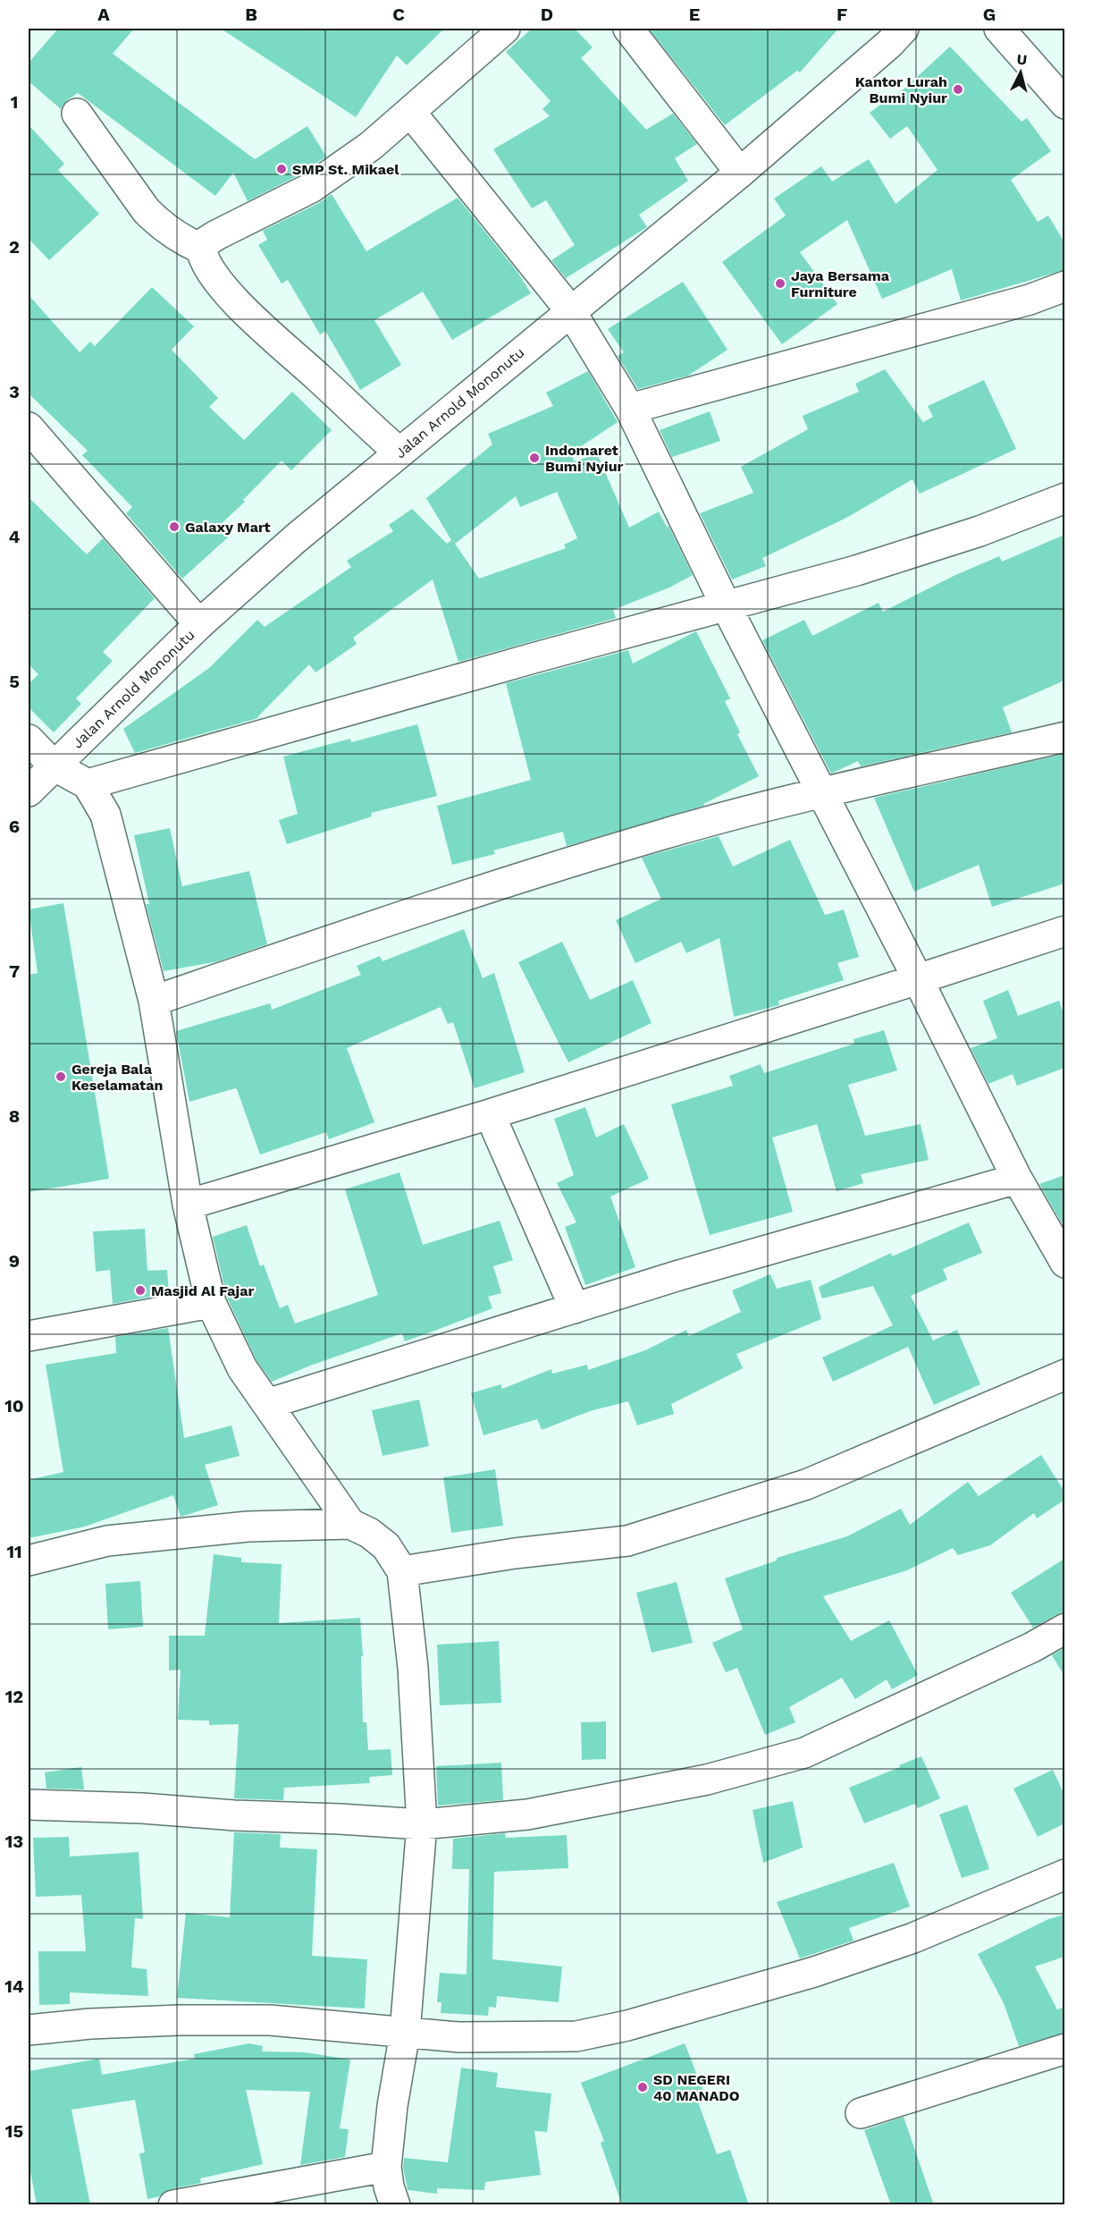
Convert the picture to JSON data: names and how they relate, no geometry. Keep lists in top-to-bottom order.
{
  "streets": {
    "street": ["Jalan Arnold Mononutu"]
  },
  "places": [
    "Kantor Lurah Bumi Nyiur",
    "SMP St. Mikael",
    "Jaya Bersama Furniture",
    "Indomaret Bumi Nyiur",
    "Galaxy Mart",
    "Gereja Bala Keselamatan",
    "Masjid Al Fajar",
    "SD NEGERI 40 MANADO"
  ],
  "north": "top",
  "grid": {
    "columns": [
      "A",
      "B",
      "C",
      "D",
      "E",
      "F",
      "G"
    ],
    "rows": [
      "1",
      "2",
      "3",
      "4",
      "5",
      "6",
      "7",
      "8",
      "9",
      "10",
      "11",
      "12",
      "13",
      "14",
      "15"
    ]
  }
}
